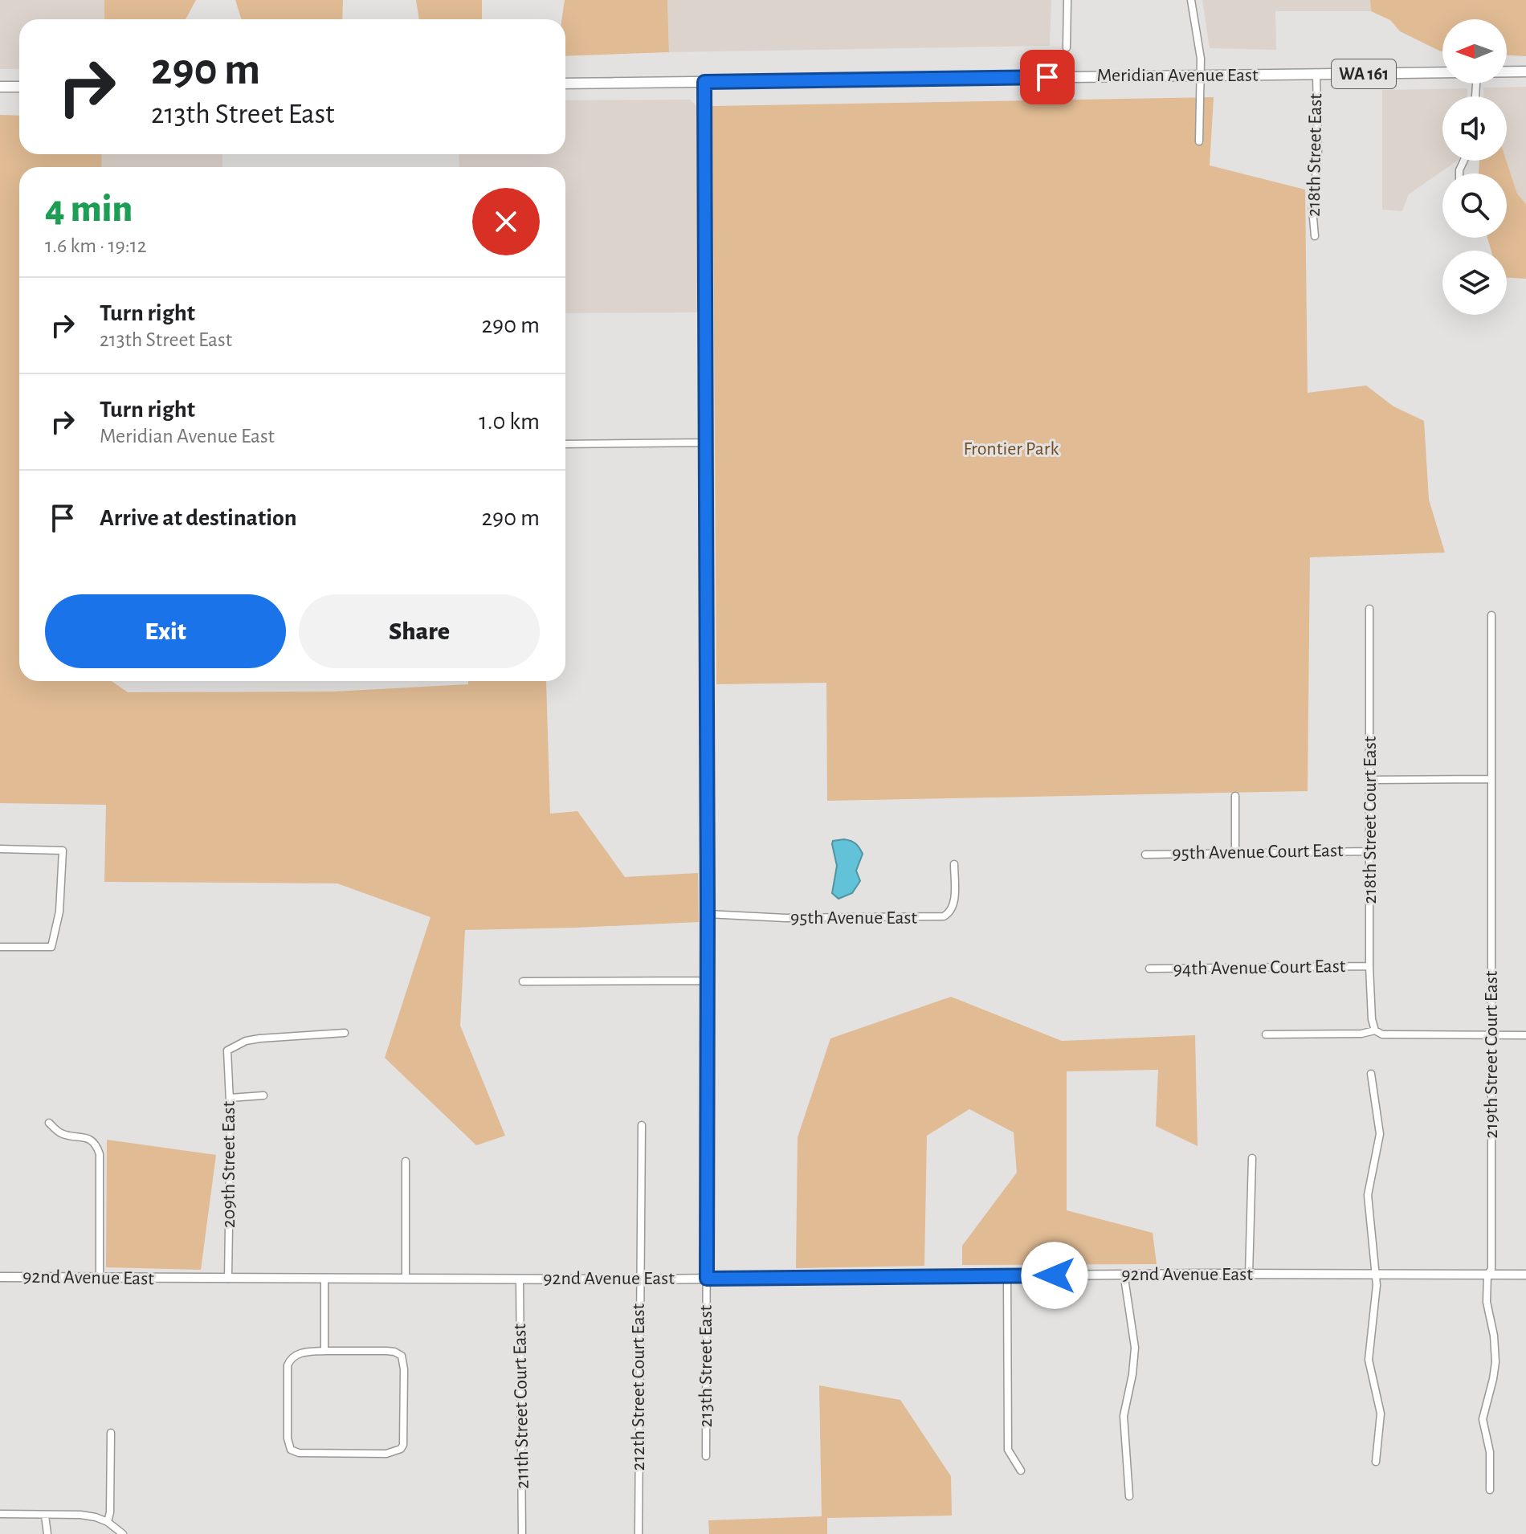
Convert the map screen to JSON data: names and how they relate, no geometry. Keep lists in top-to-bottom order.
{
  "streets": {
    "main road": ["WA 161", "Meridian Avenue East"],
    "street": [
      "218th Street East",
      "218th Street Court East",
      "95th Avenue Court East",
      "95th Avenue East",
      "94th Avenue Court East",
      "219th Street Court East",
      "209th Street East",
      "92nd Avenue East",
      "213th Street East",
      "212th Street Court East",
      "211th Street Court East"
    ]
  },
  "crossings": [
    ["Meridian Avenue East", "218th Street East"],
    ["Meridian Avenue East", "213th Street East"],
    ["218th Street Court East", "95th Avenue Court East"],
    ["218th Street Court East", "94th Avenue Court East"],
    ["95th Avenue East", "213th Street East"],
    ["219th Street Court East", "92nd Avenue East"],
    ["209th Street East", "92nd Avenue East"],
    ["92nd Avenue East", "213th Street East"],
    ["92nd Avenue East", "212th Street Court East"],
    ["92nd Avenue East", "211th Street Court East"]
  ],
  "parks": ["Frontier Park"],
  "north": "left",
  "page": {
    "turn": ["290 m", "213th Street East"],
    "heading": ["4 min", "1.6 km · 19:12"],
    "list": [
      {
        "name": "Turn right",
        "note": "213th Street East",
        "value": "290 m"
      },
      {
        "name": "Turn right",
        "note": "Meridian Avenue East",
        "value": "1.0 km"
      },
      {
        "name": "Arrive at destination",
        "value": "290 m"
      }
    ],
    "buttons": ["Exit", "Share"]
  }
}
